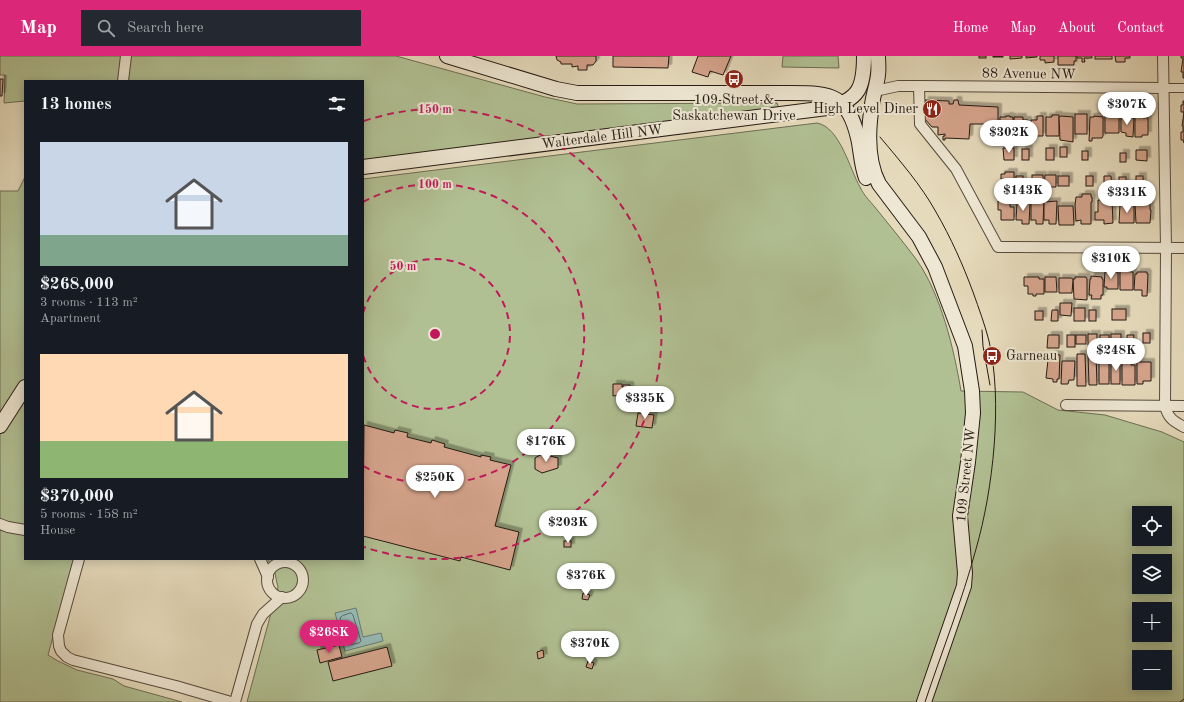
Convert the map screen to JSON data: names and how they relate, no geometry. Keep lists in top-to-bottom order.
{
  "streets": {
    "main road": ["Walterdale Hill NW", "109 Street NW"],
    "street": ["88 Avenue NW"]
  },
  "crossings": [
    ["88 Avenue NW", "109 Street NW"],
    ["Walterdale Hill NW", "109 Street NW"]
  ],
  "places": {
    "bus stop": ["109 Street & Saskatchewan Drive", "Garneau"],
    "restaurant": ["High Level Diner"]
  },
  "page": {
    "header": "Map",
    "search": "Search here",
    "nav": [
      "Home",
      "Map",
      "About",
      "Contact"
    ],
    "heading": "13 homes",
    "price": [
      "$307K",
      "$302K",
      "$143K",
      "$331K",
      "$310K",
      "$248K",
      "$335K",
      "$176K",
      "$250K",
      "$203K",
      "$376K",
      "$268K",
      "$370K"
    ],
    "list": [
      {
        "name": "$268,000",
        "note": "3 rooms · 113 m² · Apartment"
      },
      {
        "name": "$370,000",
        "note": "5 rooms · 158 m² · House"
      }
    ],
    "map_buttons": ["+", "−"]
  },
  "rings": ["150 m", "100 m", "50 m"]
}
